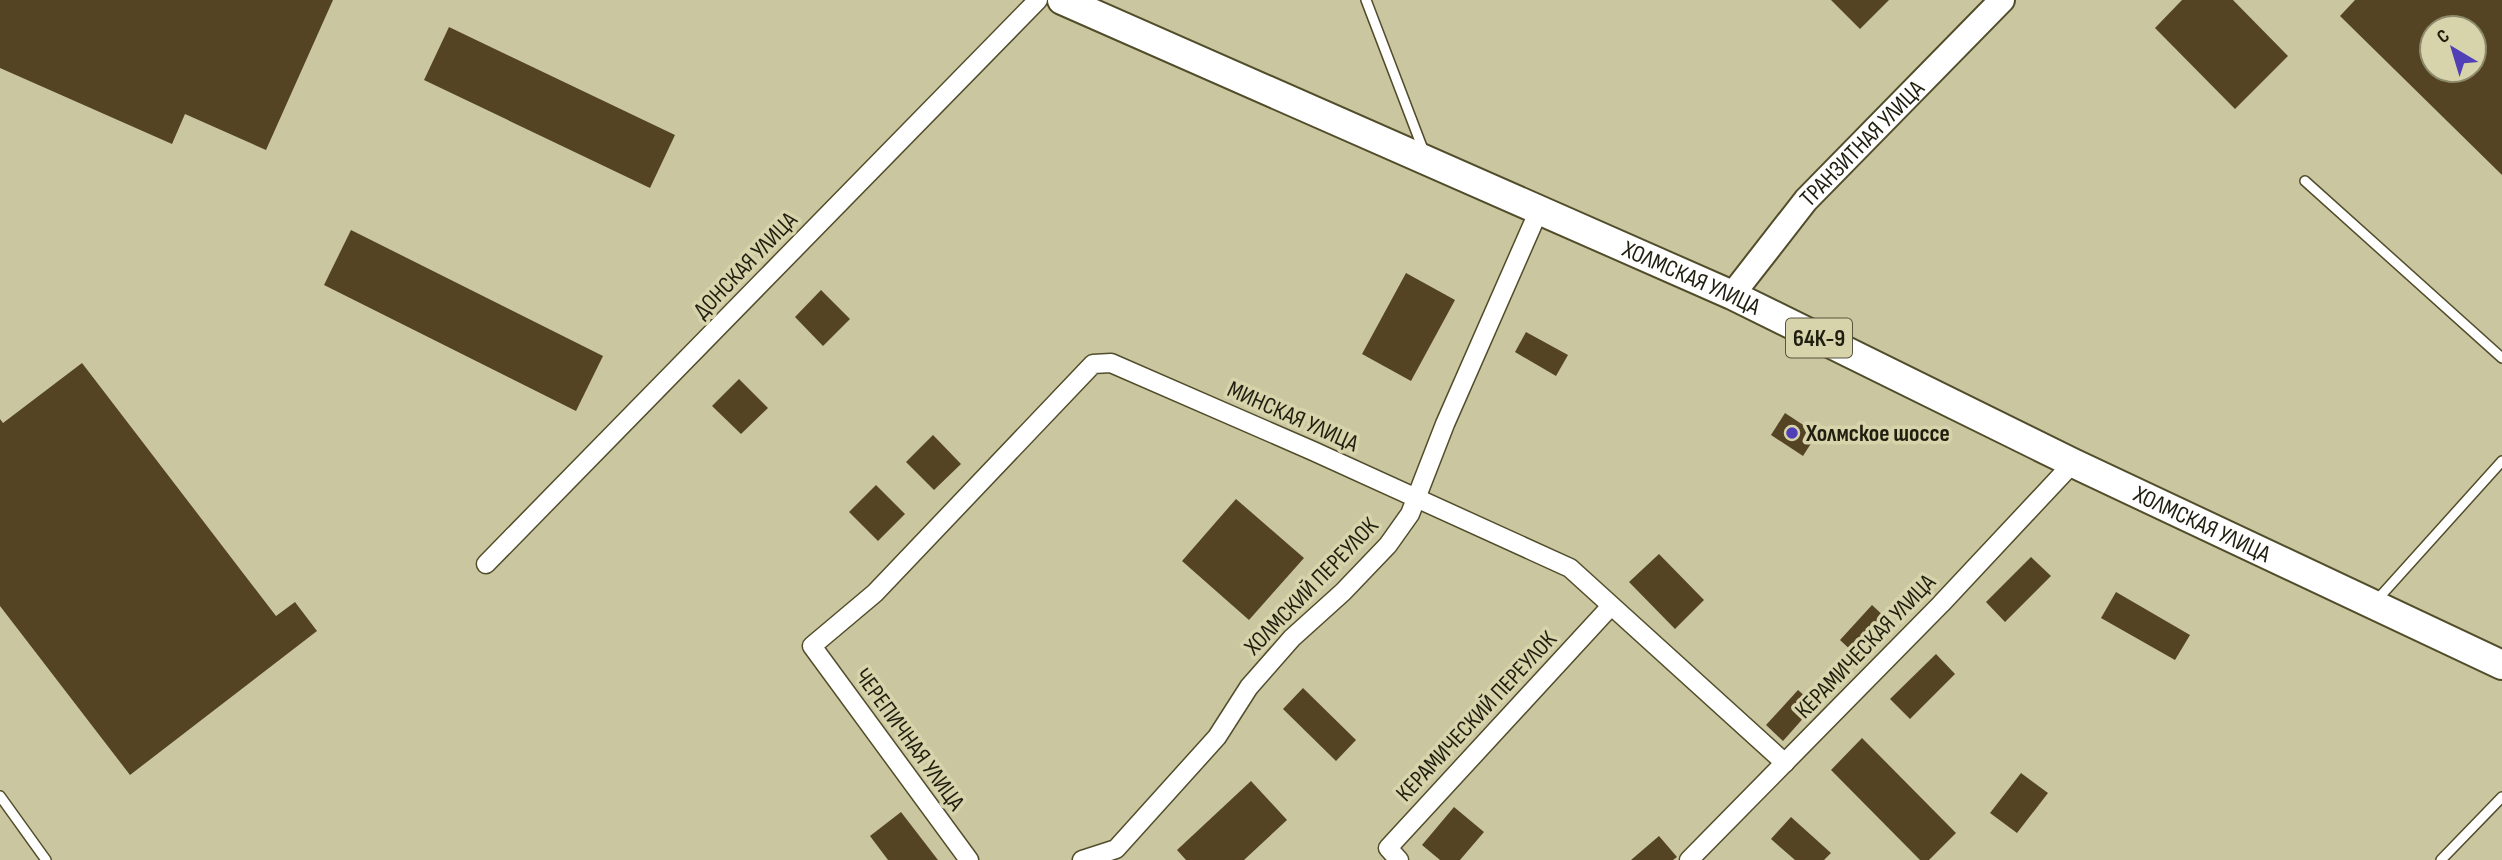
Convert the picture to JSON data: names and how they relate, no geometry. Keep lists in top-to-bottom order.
{
  "streets": {
    "main road": ["ТРАНЗИТНАЯ УЛИЦА", "ХОЛМСКАЯ УЛИЦА", "64К-9"],
    "street": [
      "ДОНСКАЯ УЛИЦА",
      "МИНСКАЯ УЛИЦА",
      "ХОЛМСКИЙ ПЕРЕУЛОК",
      "КЕРАМИЧЕСКАЯ УЛИЦА",
      "КЕРАМИЧЕСКИЙ ПЕРЕУЛОК",
      "ЧЕРЕПИЧНАЯ УЛИЦА"
    ]
  },
  "crossings": [
    ["ТРАНЗИТНАЯ УЛИЦА", "ХОЛМСКАЯ УЛИЦА"],
    ["ХОЛМСКАЯ УЛИЦА", "ХОЛМСКИЙ ПЕРЕУЛОК"],
    ["ХОЛМСКАЯ УЛИЦА", "КЕРАМИЧЕСКАЯ УЛИЦА"],
    ["МИНСКАЯ УЛИЦА", "ХОЛМСКИЙ ПЕРЕУЛОК"],
    ["МИНСКАЯ УЛИЦА", "КЕРАМИЧЕСКАЯ УЛИЦА"],
    ["МИНСКАЯ УЛИЦА", "КЕРАМИЧЕСКИЙ ПЕРЕУЛОК"],
    ["МИНСКАЯ УЛИЦА", "ЧЕРЕПИЧНАЯ УЛИЦА"]
  ],
  "places": ["Холмское шоссе"],
  "north": "top left"
}
